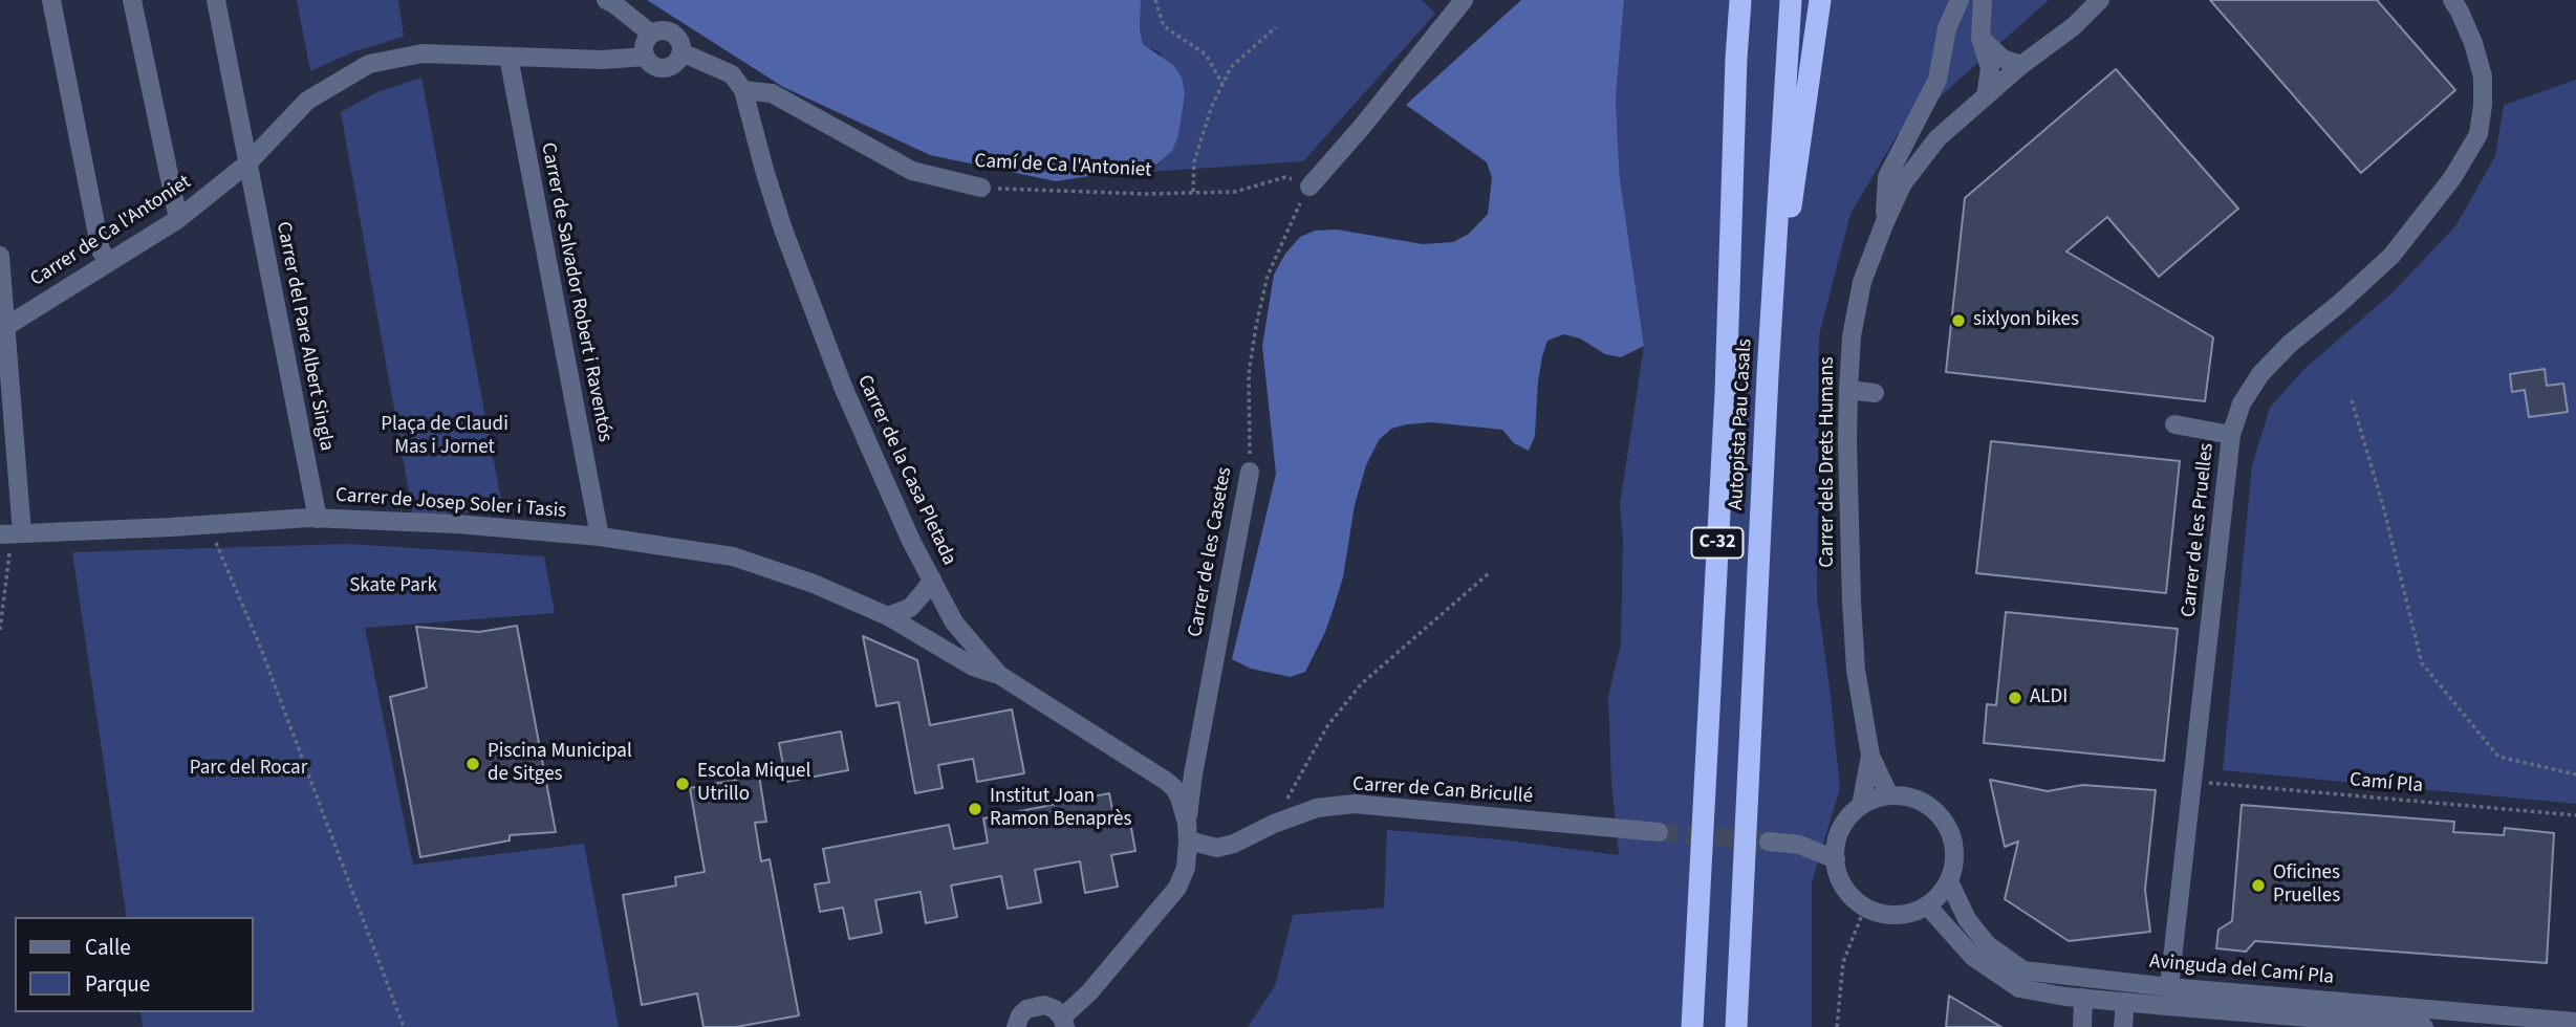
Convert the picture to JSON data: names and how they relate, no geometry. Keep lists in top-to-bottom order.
{
  "streets": {
    "highway": ["Autopista Pau Casals", "C-32"],
    "street": [
      "Camí de Ca l'Antoniet",
      "Carrer de Ca l'Antoniet",
      "Carrer de Salvador Robert i Raventós",
      "Carrer del Pare Albert Singla",
      "Carrer dels Drets Humans",
      "Carrer de la Casa Pletada",
      "Carrer de Josep Soler i Tasis",
      "Carrer de les Pruelles",
      "Carrer de les Casetes",
      "Carrer de Can Bricullé",
      "Avinguda del Camí Pla"
    ],
    "path": ["Camí Pla"]
  },
  "crossings": [
    ["Camí de Ca l'Antoniet", "Carrer de la Casa Pletada"],
    ["Camí de Ca l'Antoniet", "Carrer de les Casetes"],
    ["Carrer de Ca l'Antoniet", "Carrer de Salvador Robert i Raventós"],
    ["Carrer de Ca l'Antoniet", "Carrer del Pare Albert Singla"],
    ["Carrer de Salvador Robert i Raventós", "Carrer de Josep Soler i Tasis"],
    ["Carrer del Pare Albert Singla", "Carrer de Josep Soler i Tasis"],
    ["Carrer dels Drets Humans", "Avinguda del Camí Pla"],
    ["Carrer de la Casa Pletada", "Carrer de Josep Soler i Tasis"],
    ["Carrer de la Casa Pletada", "Carrer de les Casetes"],
    ["Carrer de la Casa Pletada", "Carrer de Can Bricullé"],
    ["Carrer de les Pruelles", "Camí Pla"],
    ["Carrer de les Pruelles", "Avinguda del Camí Pla"],
    ["Carrer de les Casetes", "Carrer de Can Bricullé"]
  ],
  "parks": ["Plaça de Claudi Mas i Jornet", "Skate Park", "Parc del Rocar"],
  "places": [
    "sixlyon bikes",
    "ALDI",
    "Piscina Municipal de Sitges",
    "Escola Miquel Utrillo",
    "Institut Joan Ramon Benaprès",
    "Oficines Pruelles"
  ],
  "legend": ["Calle", "Parque"]
}
